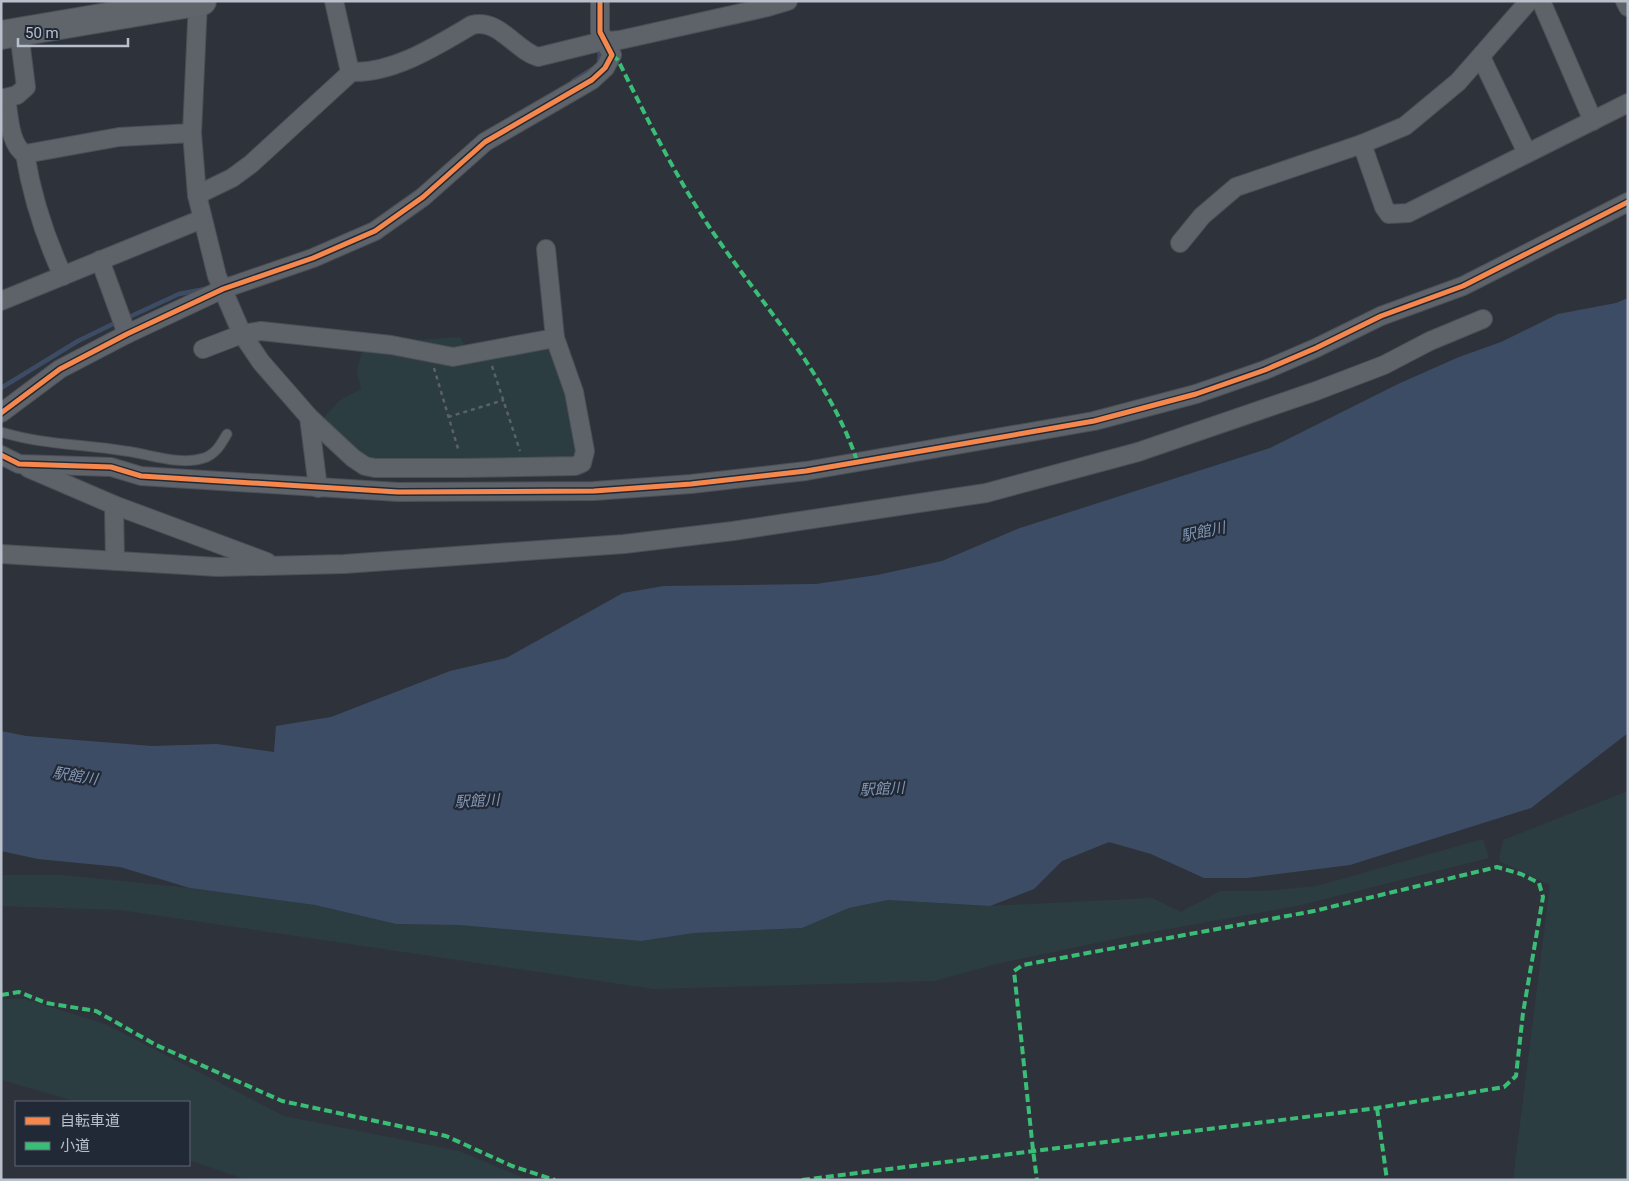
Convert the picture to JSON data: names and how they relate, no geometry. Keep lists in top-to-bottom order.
{
  "water": ["駅館川"],
  "legend": ["自転車道", "小道"],
  "scale_bar": "50 m"
}
